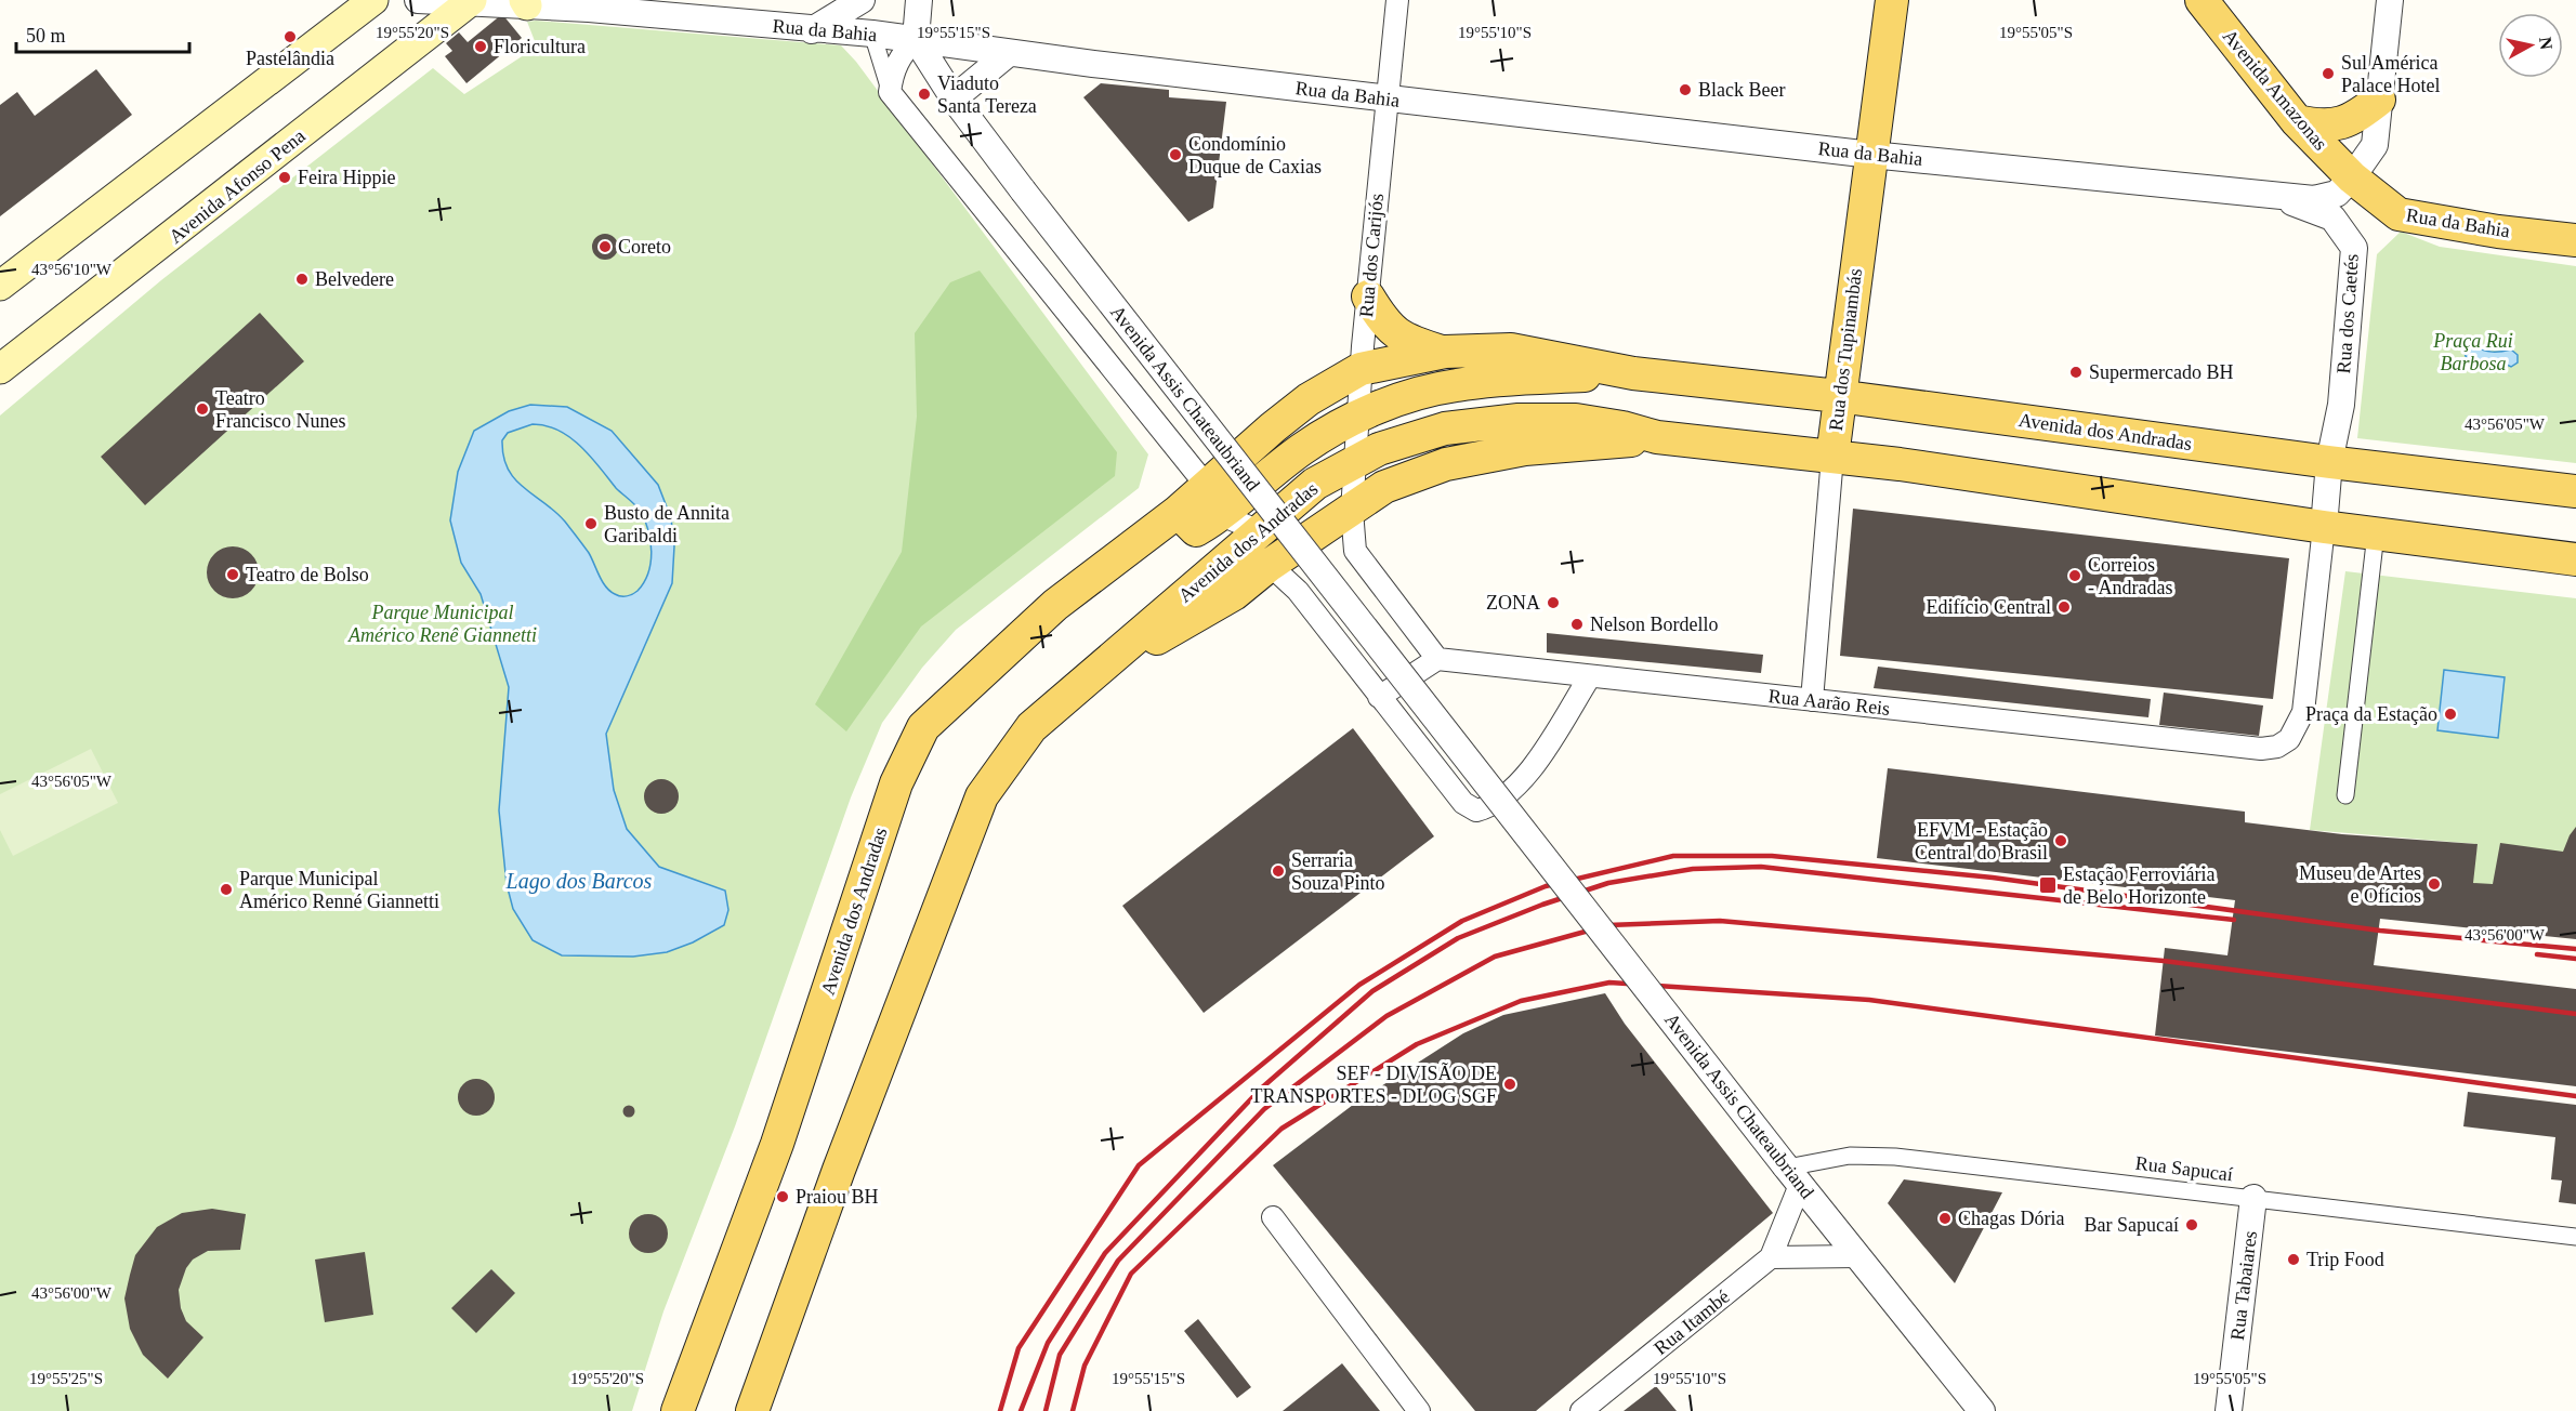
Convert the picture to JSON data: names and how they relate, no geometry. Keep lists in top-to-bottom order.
{
  "streets": {
    "main road": [
      "Rua da Bahia",
      "Avenida Amazonas",
      "Avenida Afonso Pena",
      "Rua dos Tupinambás",
      "Avenida dos Andradas"
    ],
    "street": [
      "Rua dos Carijós",
      "Rua dos Caetés",
      "Avenida Assis Chateaubriand",
      "Rua Aarão Reis",
      "Rua Sapucaí",
      "Rua Tabaiares",
      "Rua Itambé"
    ]
  },
  "crossings": [
    ["Rua da Bahia", "Avenida Amazonas"],
    ["Rua da Bahia", "Avenida Afonso Pena"],
    ["Rua da Bahia", "Rua dos Carijós"],
    ["Rua da Bahia", "Rua dos Caetés"],
    ["Rua da Bahia", "Rua dos Tupinambás"],
    ["Rua da Bahia", "Avenida Assis Chateaubriand"],
    ["Rua dos Carijós", "Avenida dos Andradas"],
    ["Rua dos Caetés", "Avenida dos Andradas"],
    ["Rua dos Caetés", "Rua Aarão Reis"],
    ["Rua dos Tupinambás", "Avenida dos Andradas"],
    ["Rua dos Tupinambás", "Rua Aarão Reis"],
    ["Avenida Assis Chateaubriand", "Avenida dos Andradas"],
    ["Avenida Assis Chateaubriand", "Rua Sapucaí"],
    ["Avenida Assis Chateaubriand", "Rua Itambé"],
    ["Rua Sapucaí", "Rua Tabaiares"],
    ["Rua Sapucaí", "Rua Itambé"]
  ],
  "water": ["Lago dos Barcos"],
  "parks": ["Praça Rui Barbosa", "Parque Municipal Américo Renê Giannetti"],
  "places": {
    "other": [
      "Pastelândia",
      "Floricultura",
      "Sul América Palace Hotel",
      "Black Beer",
      "Viaduto Santa Tereza",
      "Condomínio Duque de Caxias",
      "Feira Hippie",
      "Coreto",
      "Belvedere",
      "Supermercado BH",
      "Teatro Francisco Nunes",
      "Busto de Annita Garibaldi",
      "Teatro de Bolso",
      "Correios - Andradas",
      "ZONA",
      "Edifício Central",
      "Nelson Bordello",
      "Praça da Estação",
      "EFVM - Estação Central do Brasil",
      "Serraria Souza Pinto",
      "Museu de Artes e Ofícios",
      "Parque Municipal Américo Renné Giannetti",
      "SEF - DIVISÃO DE TRANSPORTES - DLOG SGF",
      "Praiou BH",
      "Chagas Dória",
      "Bar Sapucaí",
      "Trip Food"
    ],
    "transit": ["Estação Ferroviária de Belo Horizonte"]
  },
  "scale_bar": "50 m",
  "north": "right",
  "coordinates": [
    "19°55'20\"S",
    "19°55'15\"S",
    "19°55'10\"S",
    "19°55'05\"S",
    "43°56'10\"W",
    "43°56'05\"W",
    "43°56'00\"W",
    "19°55'25\"S"
  ]
}
